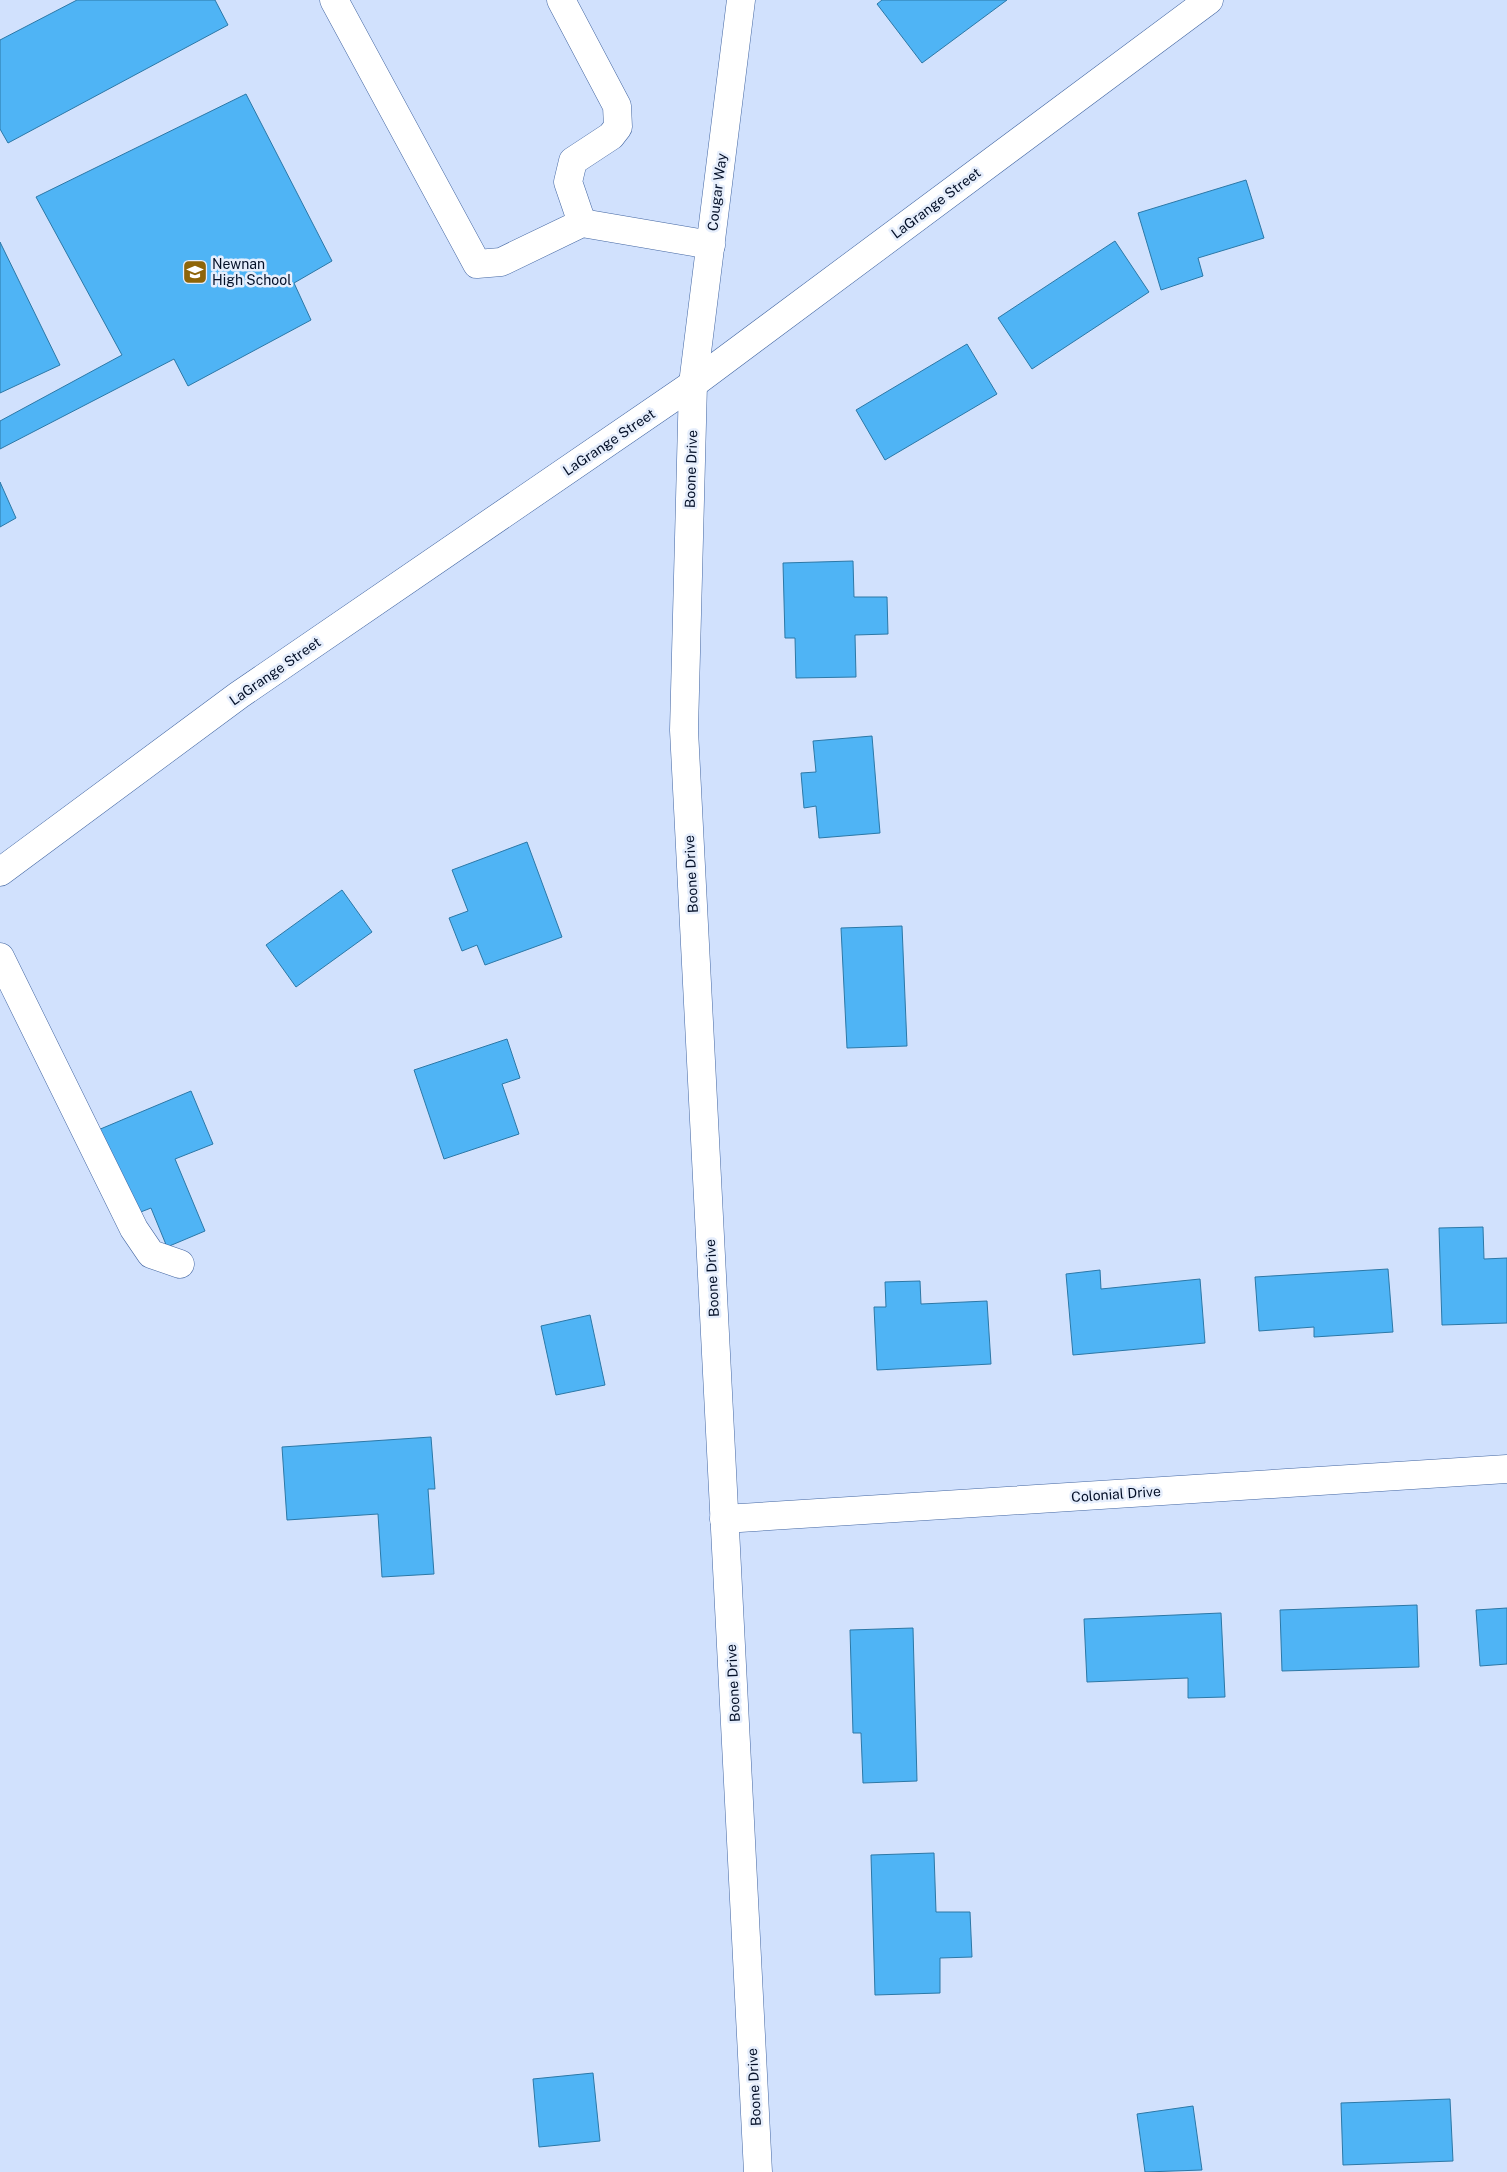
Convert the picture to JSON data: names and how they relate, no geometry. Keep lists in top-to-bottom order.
{
  "streets": {
    "street": [
      "Cougar Way",
      "LaGrange Street",
      "Boone Drive",
      "Colonial Drive"
    ]
  },
  "crossings": [
    ["Cougar Way", "LaGrange Street"],
    ["Cougar Way", "Boone Drive"],
    ["LaGrange Street", "Boone Drive"],
    ["Boone Drive", "Colonial Drive"]
  ],
  "places": {
    "school or university": ["Newnan High School"]
  }
}
